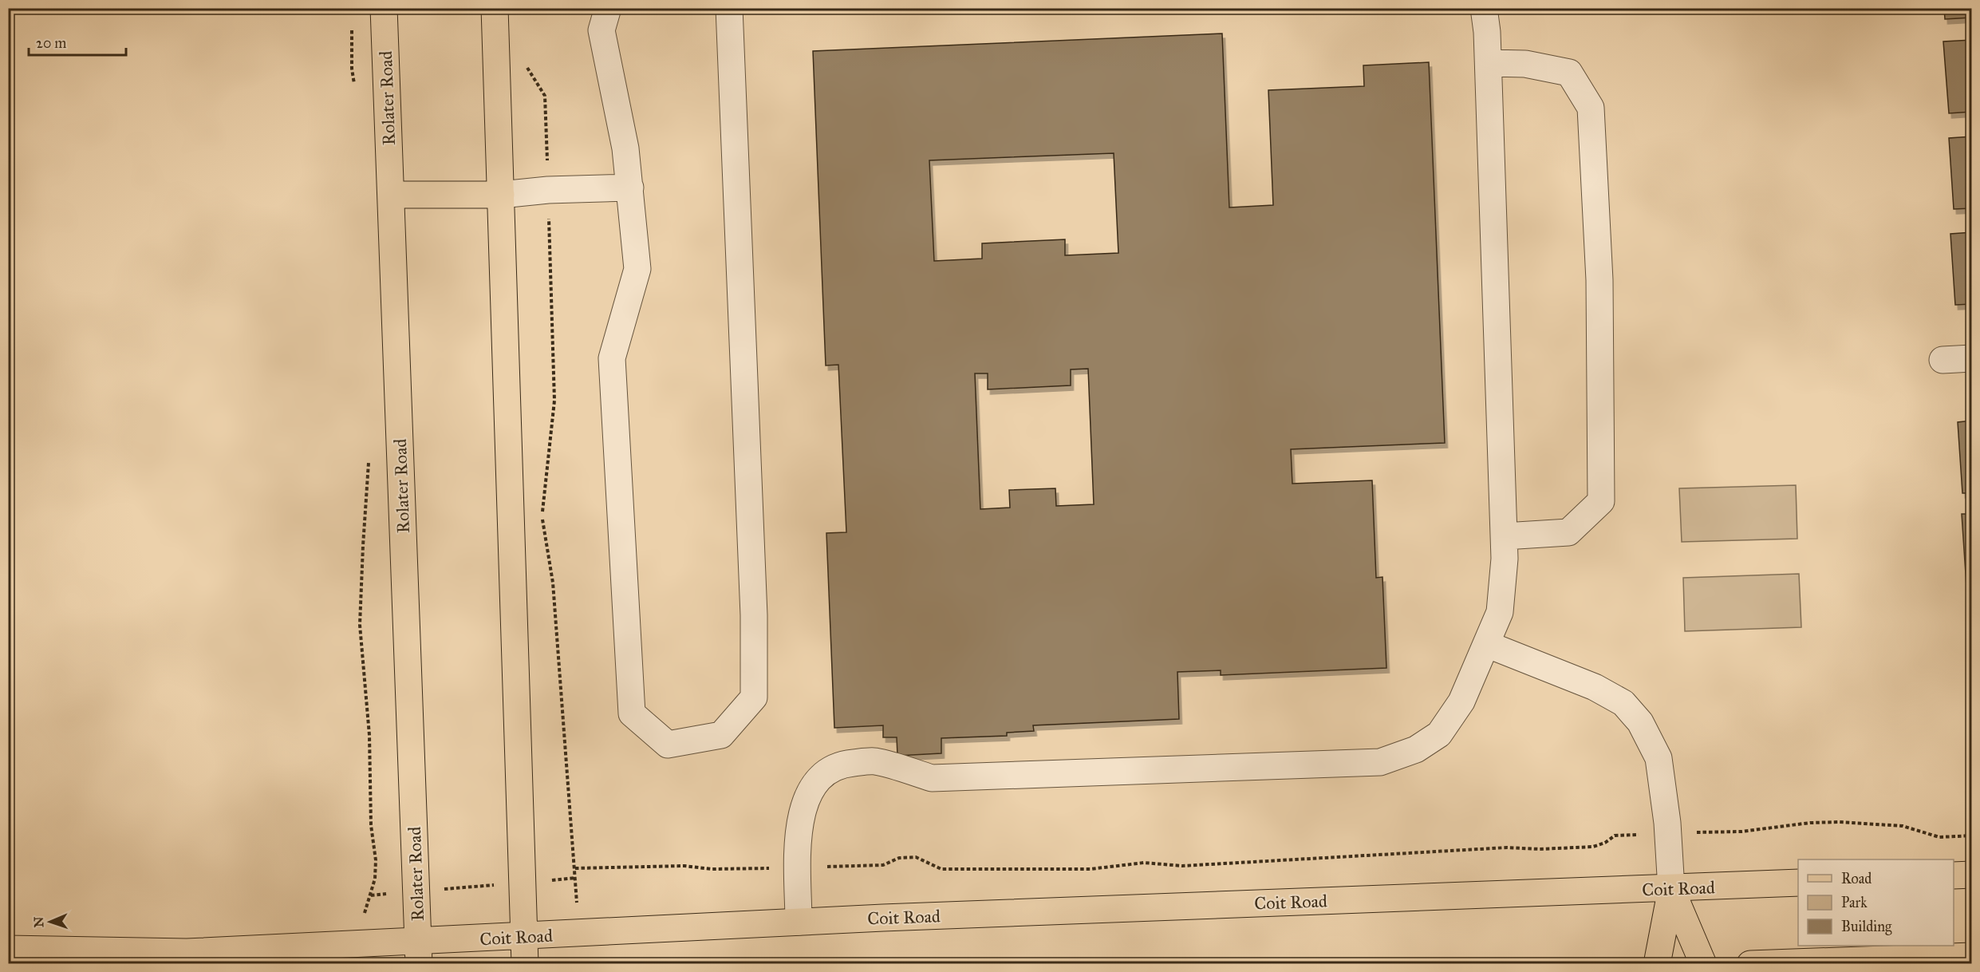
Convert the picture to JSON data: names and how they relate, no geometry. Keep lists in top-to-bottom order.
{
  "streets": {
    "main road": ["Rolater Road", "Coit Road"]
  },
  "crossings": [
    ["Rolater Road", "Coit Road"]
  ],
  "legend": ["Road", "Park", "Building"],
  "scale_bar": "20 m",
  "north": "left"
}
